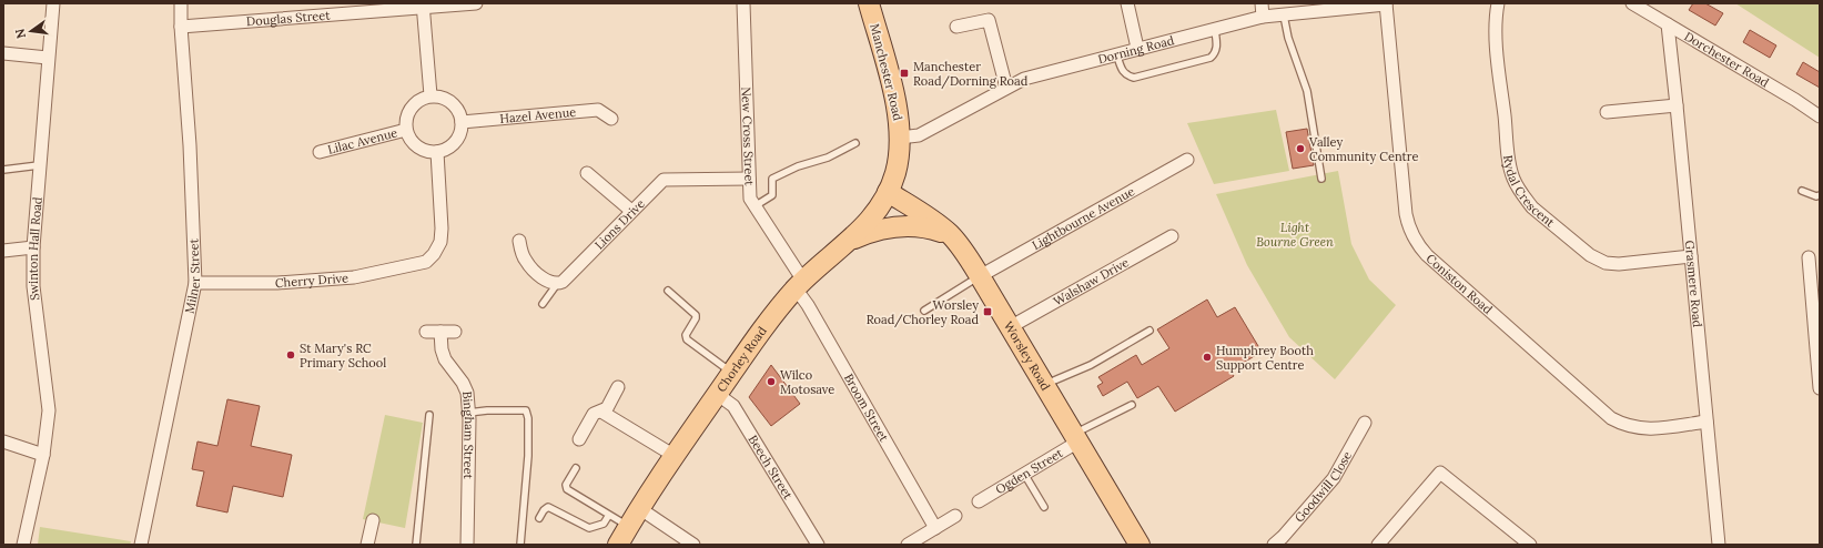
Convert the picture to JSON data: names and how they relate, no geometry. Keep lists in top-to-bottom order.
{
  "streets": {
    "main road": ["Manchester Road", "Worsley Road", "Chorley Road"],
    "street": [
      "Douglas Street",
      "Dorning Road",
      "Dorchester Road",
      "Hazel Avenue",
      "New Cross Street",
      "Lilac Avenue",
      "Rydal Crescent",
      "Lightbourne Avenue",
      "Lions Drive",
      "Swinton Hall Road",
      "Milner Street",
      "Cherry Drive",
      "Walshaw Drive",
      "Coniston Road",
      "Grasmere Road",
      "Broom Street",
      "Bingham Street",
      "Beech Street",
      "Ogden Street",
      "Goodwill Close"
    ]
  },
  "crossings": [
    ["Douglas Street", "Milner Street"],
    ["Dorning Road", "Manchester Road"],
    ["Dorning Road", "Coniston Road"],
    ["Dorchester Road", "Grasmere Road"],
    ["Manchester Road", "Worsley Road"],
    ["Manchester Road", "Chorley Road"],
    ["Hazel Avenue", "Lilac Avenue"],
    ["Hazel Avenue", "Cherry Drive"],
    ["New Cross Street", "Lions Drive"],
    ["New Cross Street", "Chorley Road"],
    ["New Cross Street", "Broom Street"],
    ["Lilac Avenue", "Cherry Drive"],
    ["Rydal Crescent", "Grasmere Road"],
    ["Lightbourne Avenue", "Worsley Road"],
    ["Milner Street", "Cherry Drive"],
    ["Walshaw Drive", "Worsley Road"],
    ["Coniston Road", "Grasmere Road"],
    ["Worsley Road", "Chorley Road"],
    ["Worsley Road", "Ogden Street"],
    ["Chorley Road", "Broom Street"],
    ["Chorley Road", "Beech Street"]
  ],
  "parks": ["Light Bourne Green"],
  "places": {
    "transit": ["Manchester Road/Dorning Road", "Worsley Road/Chorley Road"],
    "other": [
      "Valley Community Centre",
      "St Mary's RC Primary School",
      "Humphrey Booth Support Centre",
      "Wilco Motosave"
    ]
  },
  "north": "left"
}
